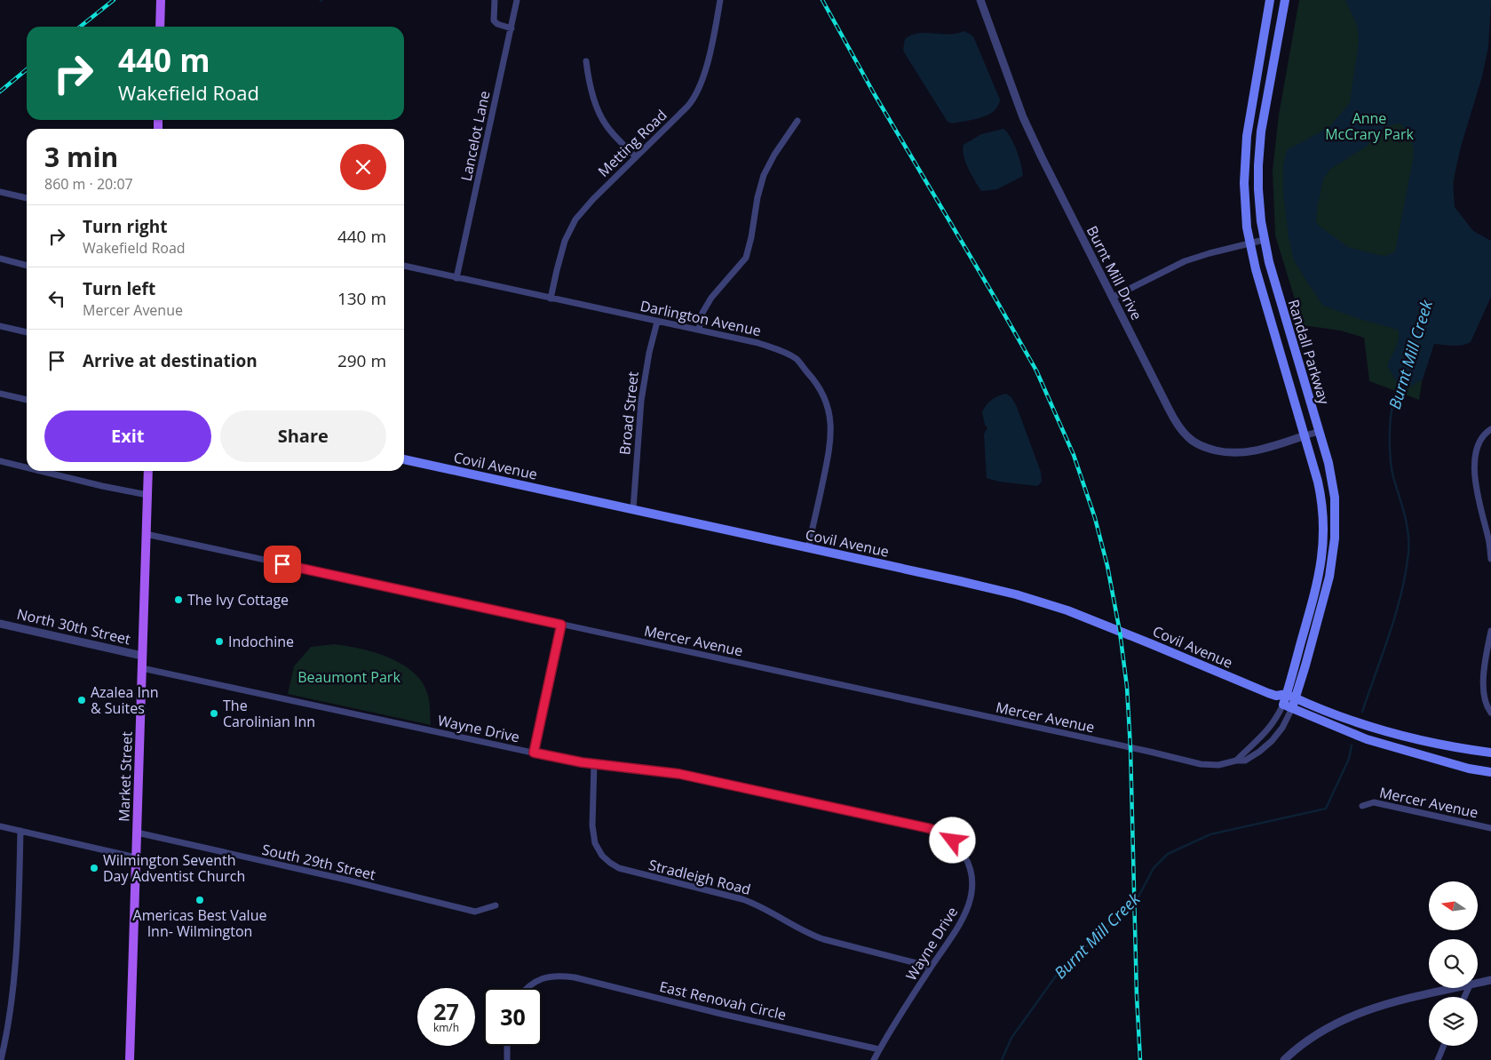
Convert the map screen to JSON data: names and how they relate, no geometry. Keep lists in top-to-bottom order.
{
  "streets": {
    "main road": ["Randall Parkway", "Covil Avenue", "Market Street"],
    "street": [
      "Lancelot Lane",
      "Metting Road",
      "Burnt Mill Drive",
      "Darlington Avenue",
      "Broad Street",
      "North 30th Street",
      "Mercer Avenue",
      "Wayne Drive",
      "South 29th Street",
      "Stradleigh Road",
      "East Renovah Circle"
    ]
  },
  "crossings": [
    ["Lancelot Lane", "Darlington Avenue"],
    ["Metting Road", "Darlington Avenue"],
    ["Burnt Mill Drive", "Randall Parkway"],
    ["Darlington Avenue", "Broad Street"],
    ["Darlington Avenue", "Covil Avenue"],
    ["Randall Parkway", "Covil Avenue"],
    ["Randall Parkway", "Mercer Avenue"],
    ["Broad Street", "Covil Avenue"],
    ["North 30th Street", "Market Street"],
    ["Mercer Avenue", "Market Street"],
    ["Wayne Drive", "Market Street"],
    ["Wayne Drive", "Stradleigh Road"],
    ["Wayne Drive", "East Renovah Circle"],
    ["Market Street", "South 29th Street"]
  ],
  "water": ["Burnt Mill Creek"],
  "parks": ["Anne McCrary Park", "Beaumont Park"],
  "places": [
    "The Ivy Cottage",
    "Indochine",
    "Azalea Inn & Suites",
    "The Carolinian Inn",
    "Wilmington Seventh Day Adventist Church",
    "Americas Best Value Inn- Wilmington"
  ],
  "north": "left",
  "page": {
    "turn": ["440 m", "Wakefield Road"],
    "heading": ["3 min", "860 m · 20:07"],
    "list": [
      {
        "name": "Turn right",
        "note": "Wakefield Road",
        "value": "440 m"
      },
      {
        "name": "Turn left",
        "note": "Mercer Avenue",
        "value": "130 m"
      },
      {
        "name": "Arrive at destination",
        "value": "290 m"
      }
    ],
    "buttons": ["Exit", "Share"],
    "speed": "27 km/h",
    "limit": "30"
  }
}
